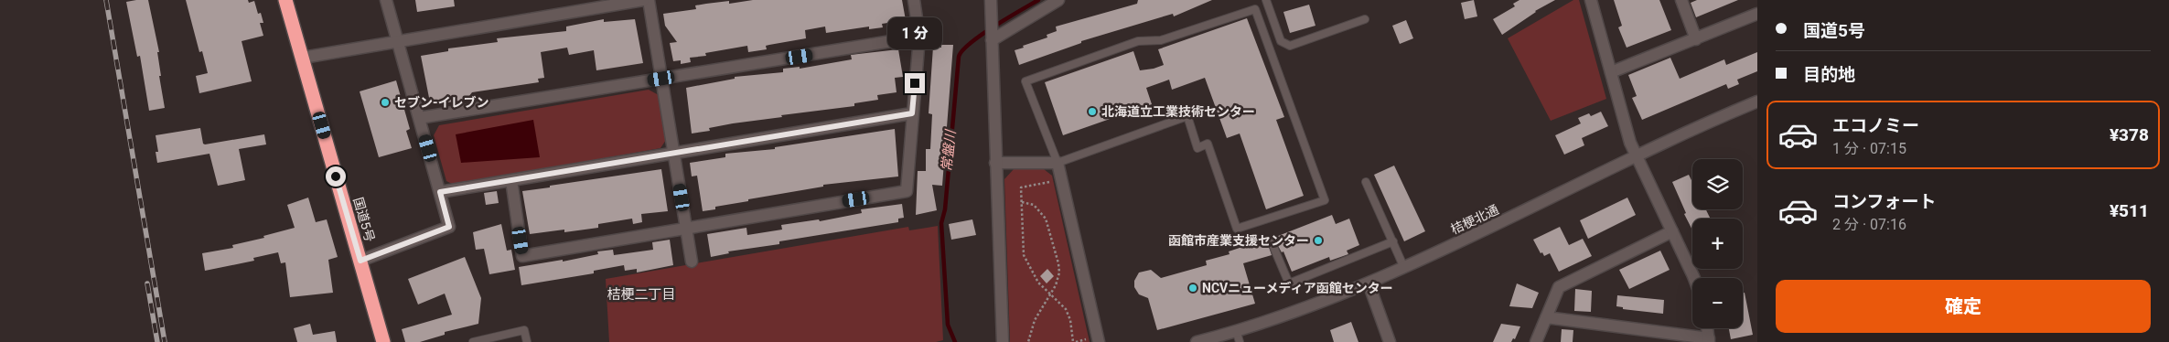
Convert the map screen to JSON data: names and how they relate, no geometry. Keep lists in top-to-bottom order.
{
  "streets": {
    "highway": ["国道5号"],
    "street": ["桔梗北通"]
  },
  "districts": ["桔梗二丁目"],
  "water": ["常盤川"],
  "places": [
    "セブン-イレブン",
    "北海道立工業技術センター",
    "函館市産業支援センター",
    "NCVニューメディア函館センター"
  ],
  "page": {
    "banner": ["国道5号", "目的地"],
    "bubble": "1 分",
    "list": [
      {
        "name": "エコノミー",
        "note": "1 分 · 07:15",
        "value": "¥378"
      },
      {
        "name": "コンフォート",
        "note": "2 分 · 07:16",
        "value": "¥511"
      }
    ],
    "map_buttons": ["+", "−"],
    "buttons": "確定"
  }
}
